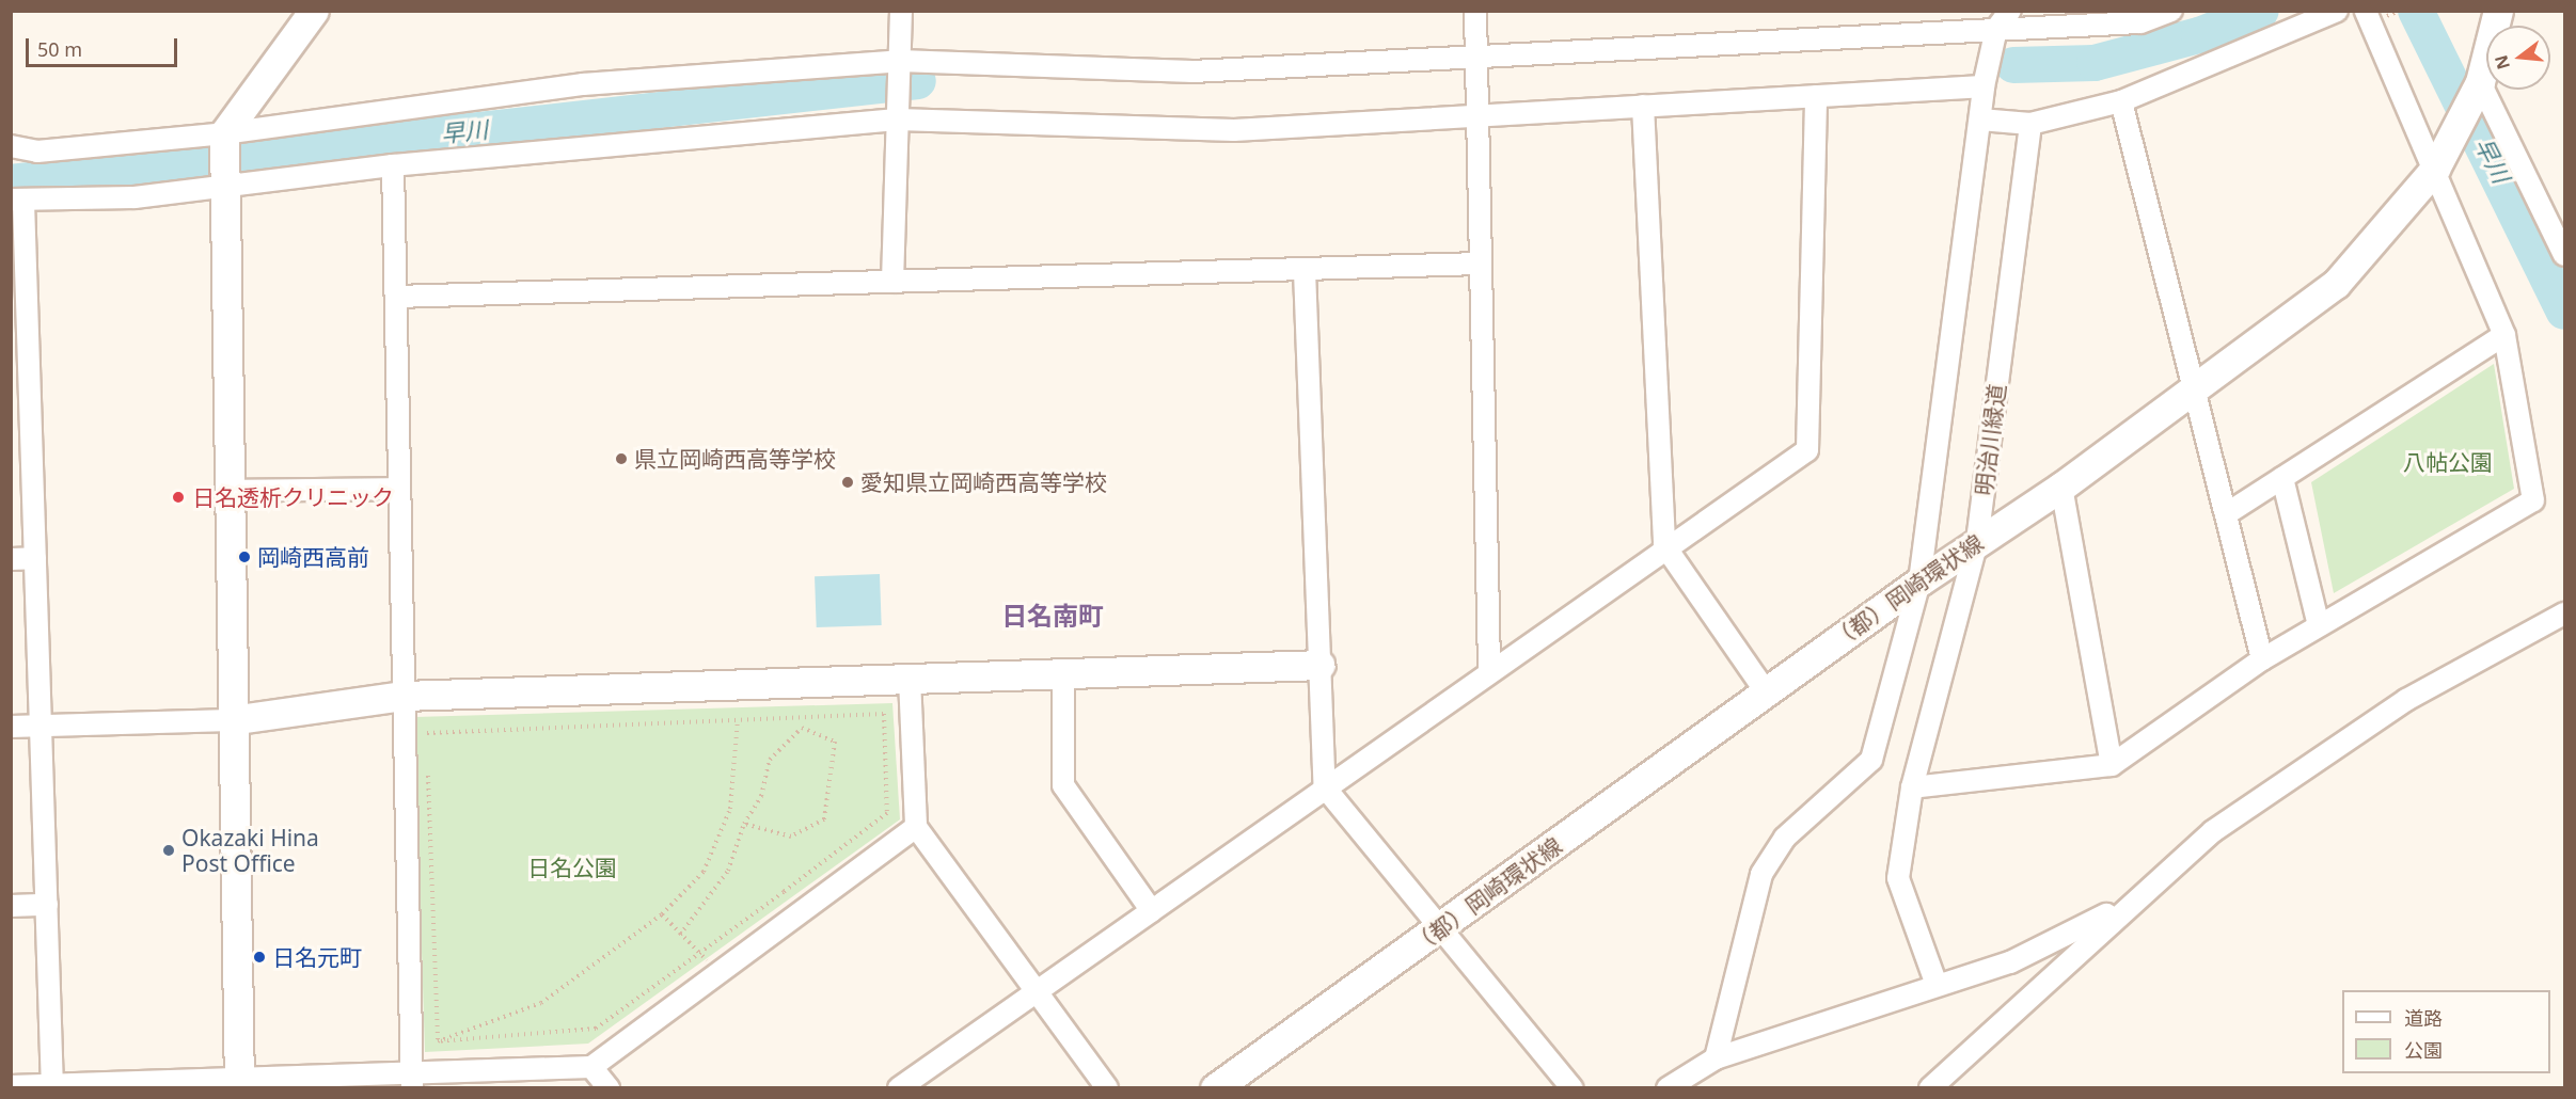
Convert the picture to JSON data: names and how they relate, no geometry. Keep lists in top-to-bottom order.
{
  "streets": {
    "street": ["明治川緑道", "（都）岡崎環状線"]
  },
  "crossings": [
    ["明治川緑道", "（都）岡崎環状線"]
  ],
  "districts": ["日名南町"],
  "water": ["早川"],
  "parks": ["八帖公園", "日名公園"],
  "places": [
    "県立岡崎西高等学校",
    "愛知県立岡崎西高等学校",
    "日名透析クリニック",
    "岡崎西高前",
    "Okazaki Hina Post Office",
    "日名元町"
  ],
  "legend": ["道路", "公園"],
  "scale_bar": "50 m",
  "north": "left"
}
